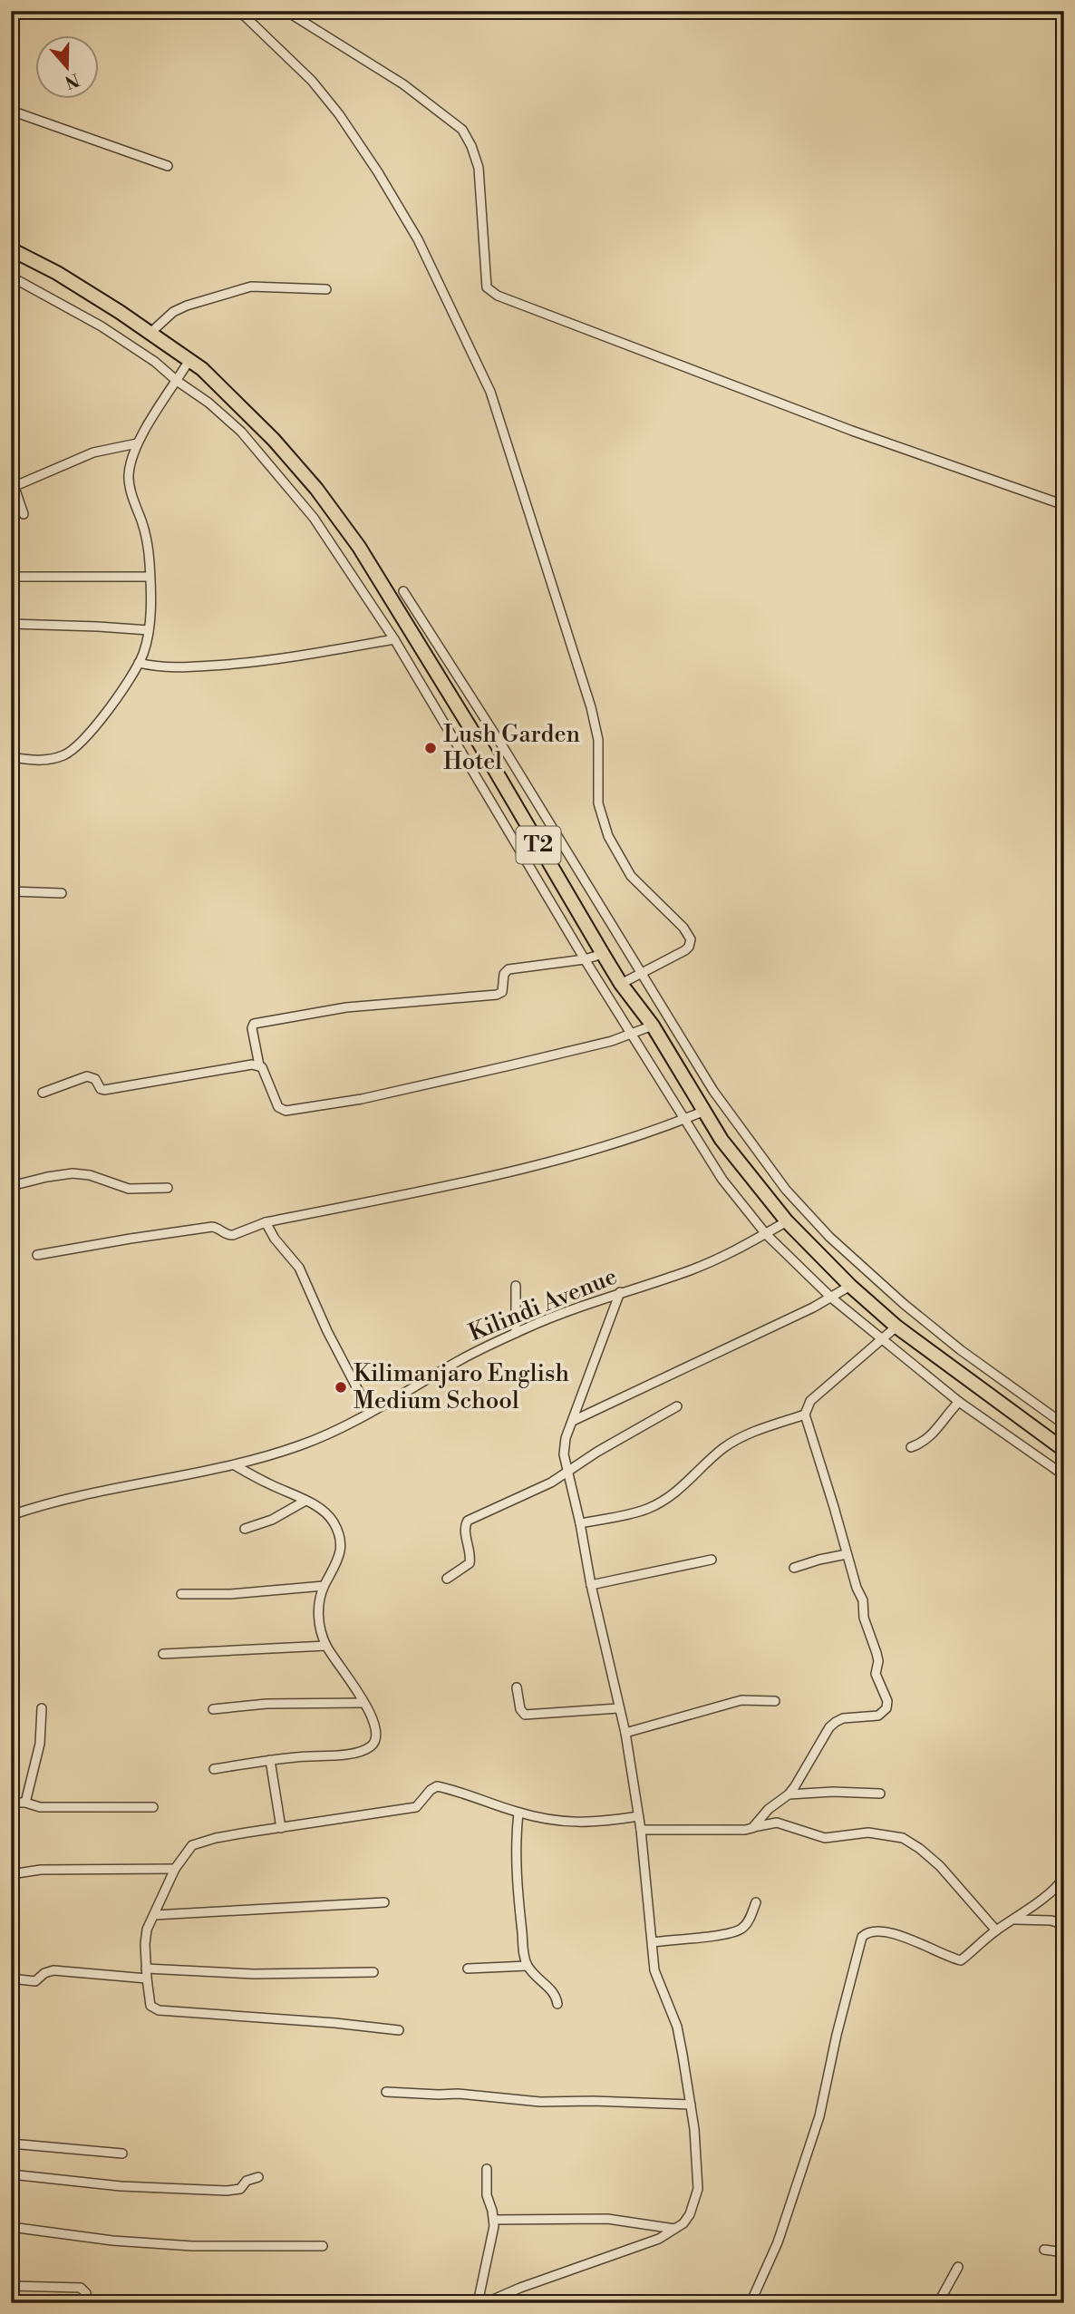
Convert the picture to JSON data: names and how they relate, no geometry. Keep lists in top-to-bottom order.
{
  "streets": {
    "highway": ["T2"],
    "street": ["Kilindi Avenue"]
  },
  "crossings": [
    ["T2", "Kilindi Avenue"]
  ],
  "places": ["Lush Garden Hotel", "Kilimanjaro English Medium School"],
  "north": "bottom"
}
